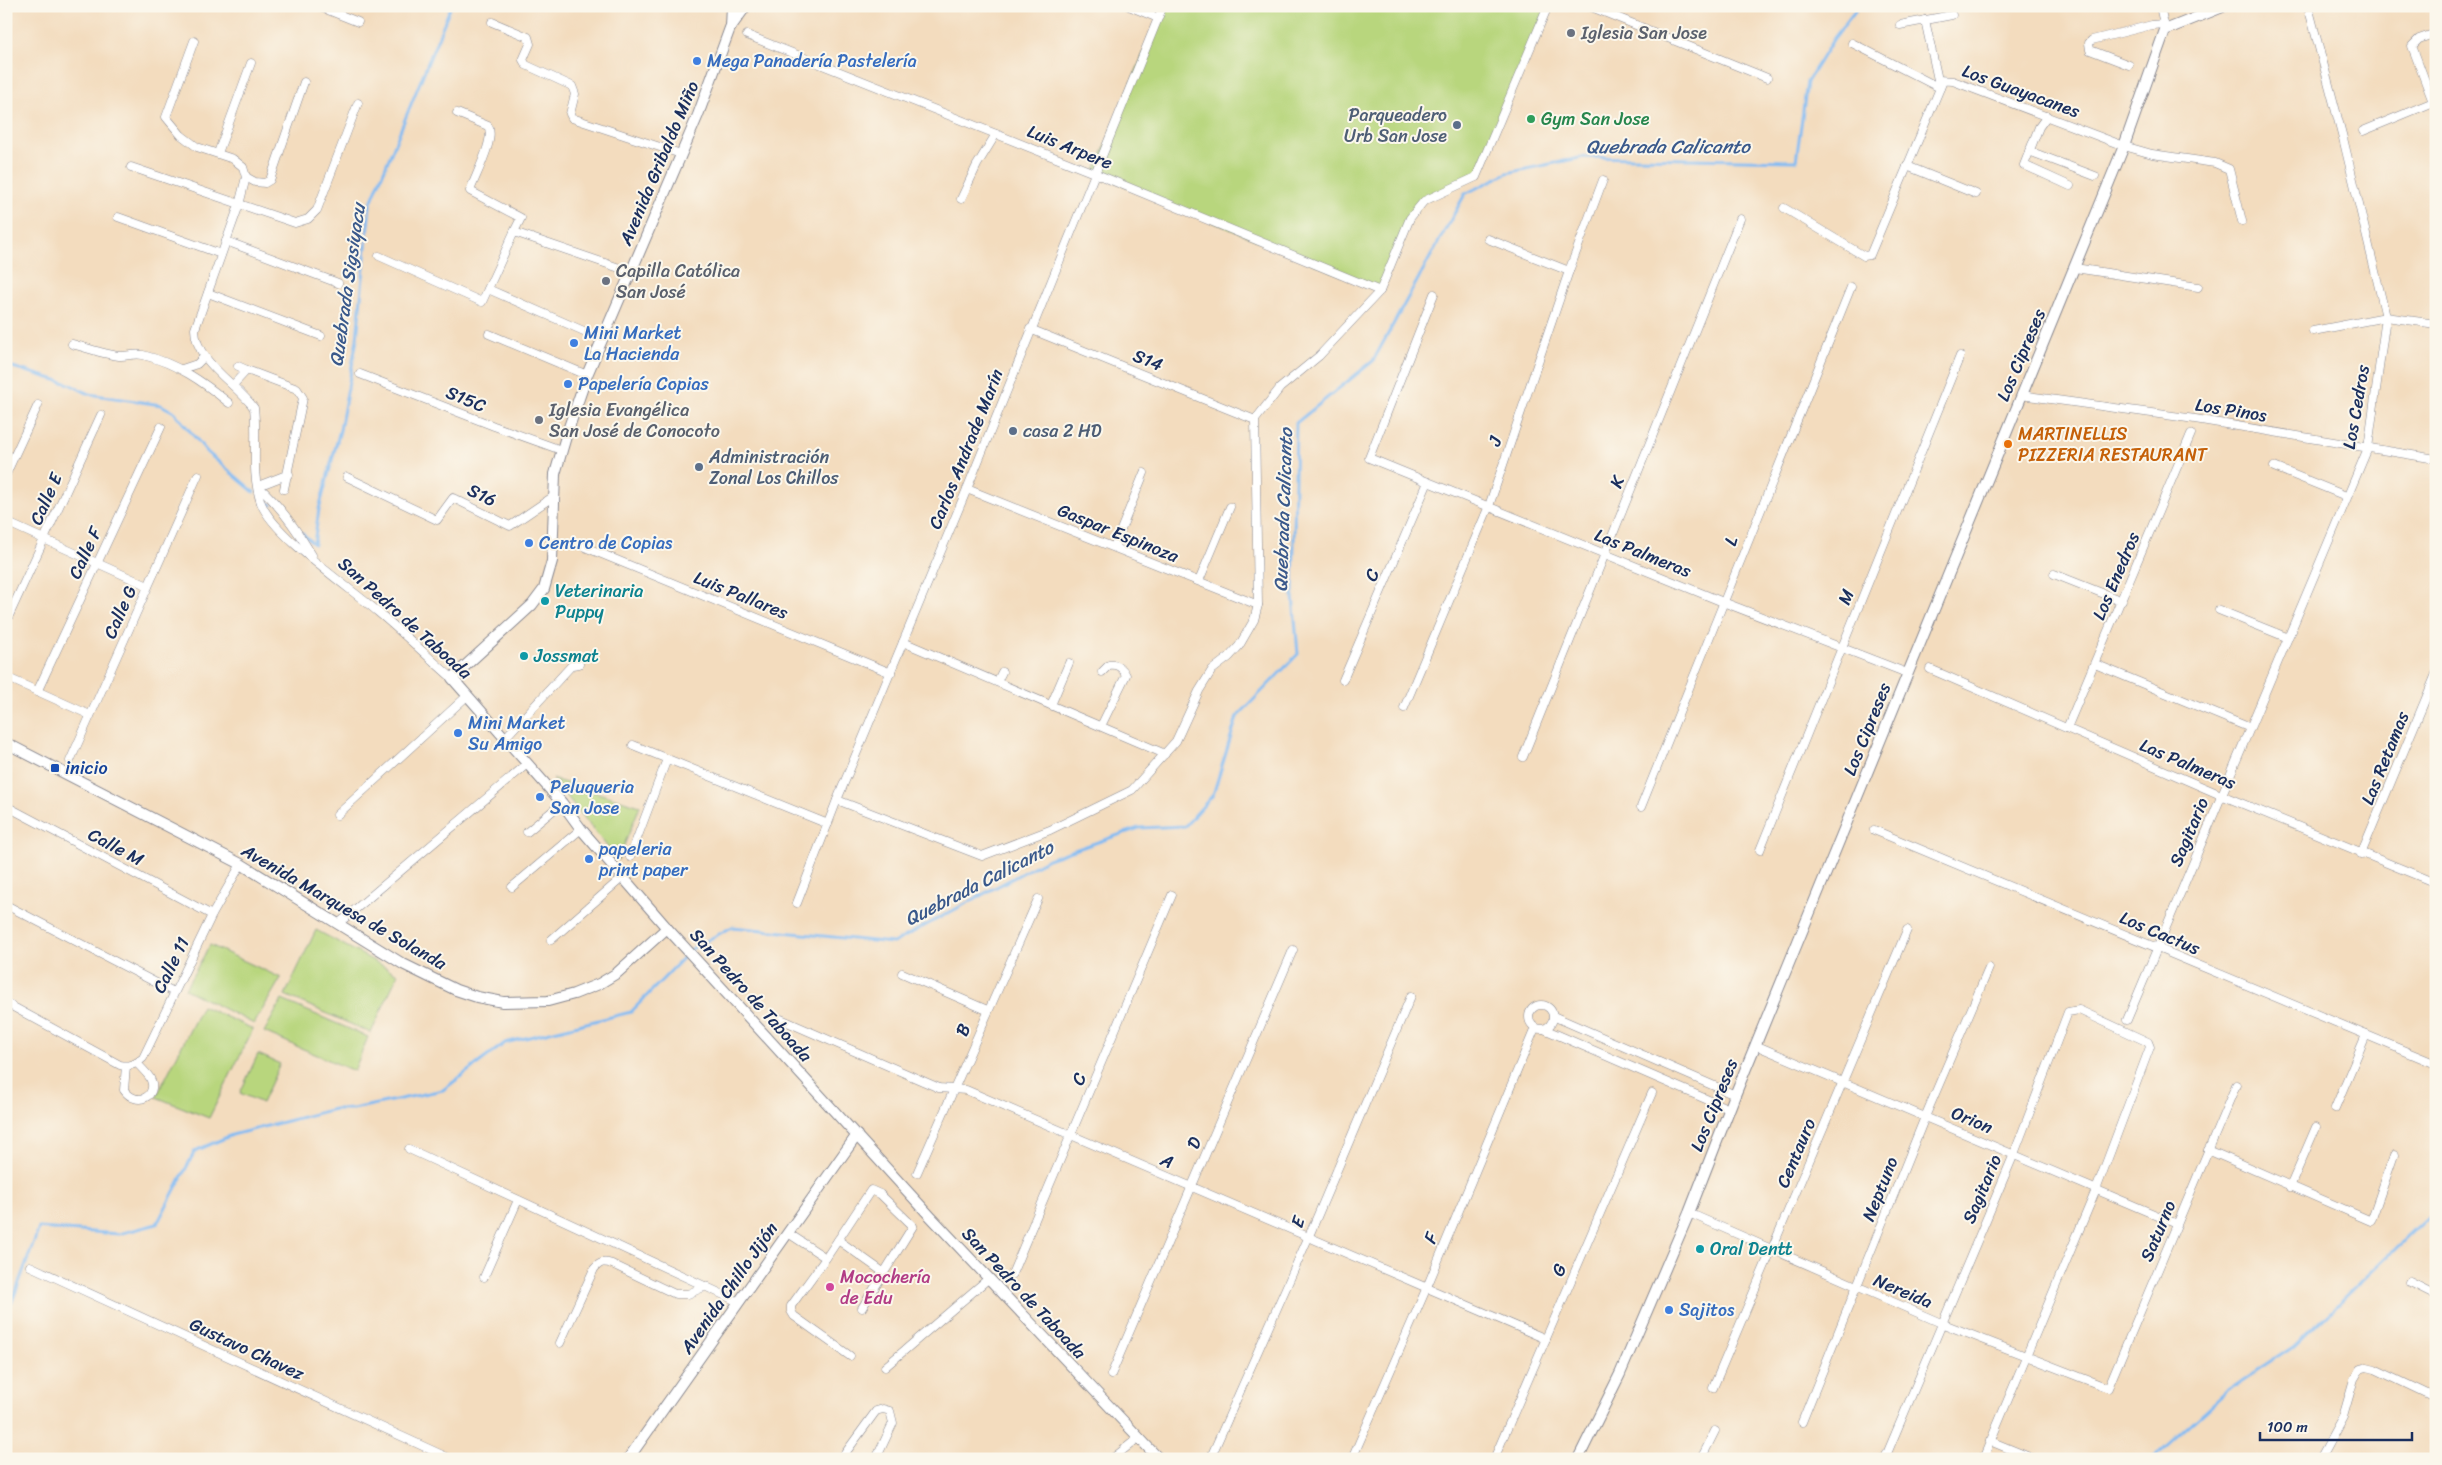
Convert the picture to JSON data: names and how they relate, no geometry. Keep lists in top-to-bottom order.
{
  "streets": {
    "street": [
      "Los Guayacanes",
      "Luis Arpere",
      "Avenida Gribaldo Miño",
      "Los Cipreses",
      "S14",
      "S15C",
      "Los Cedros",
      "Los Pinos",
      "J",
      "Carlos Andrade Marín",
      "K",
      "S16",
      "Calle E",
      "Gaspar Espinoza",
      "L",
      "Calle F",
      "Las Palmeras",
      "C",
      "Los Enedros",
      "Luis Pallares",
      "M",
      "Calle G",
      "San Pedro de Taboada",
      "Las Retamas",
      "Sagitario",
      "Calle M",
      "Avenida Marquesa de Solanda",
      "Los Cactus",
      "Calle 11",
      "B",
      "Orion",
      "D",
      "Centauro",
      "A",
      "Neptuno",
      "E",
      "Saturno",
      "F",
      "G",
      "Avenida Chillo Jijón",
      "Nereida",
      "Gustavo Chavez"
    ]
  },
  "crossings": [
    ["Los Guayacanes", "Los Cipreses"],
    ["Luis Arpere", "Carlos Andrade Marín"],
    ["Avenida Gribaldo Miño", "S15C"],
    ["Avenida Gribaldo Miño", "S16"],
    ["Avenida Gribaldo Miño", "San Pedro de Taboada"],
    ["Los Cipreses", "Los Pinos"],
    ["Los Cipreses", "Las Palmeras"],
    ["Los Cipreses", "Orion"],
    ["Los Cipreses", "Nereida"],
    ["S14", "Carlos Andrade Marín"],
    ["Los Cedros", "Los Pinos"],
    ["Los Cedros", "Las Palmeras"],
    ["Los Cedros", "Sagitario"],
    ["J", "Las Palmeras"],
    ["Carlos Andrade Marín", "Gaspar Espinoza"],
    ["Carlos Andrade Marín", "Luis Pallares"],
    ["K", "Las Palmeras"],
    ["L", "Las Palmeras"],
    ["Las Palmeras", "C"],
    ["Las Palmeras", "Los Enedros"],
    ["Las Palmeras", "M"],
    ["Las Palmeras", "Las Retamas"],
    ["Las Palmeras", "Sagitario"],
    ["C", "A"],
    ["San Pedro de Taboada", "Avenida Marquesa de Solanda"],
    ["San Pedro de Taboada", "Avenida Chillo Jijón"],
    ["Sagitario", "Los Cactus"],
    ["Sagitario", "Orion"],
    ["Sagitario", "Nereida"],
    ["Calle M", "Calle 11"],
    ["Avenida Marquesa de Solanda", "Calle 11"],
    ["B", "A"],
    ["Orion", "Centauro"],
    ["Orion", "Neptuno"],
    ["Orion", "Saturno"],
    ["D", "A"],
    ["Centauro", "Nereida"],
    ["A", "E"],
    ["A", "F"],
    ["A", "G"],
    ["Neptuno", "Nereida"],
    ["Saturno", "Nereida"]
  ],
  "water": ["Quebrada Calicanto", "Quebrada Sigsiyacu"],
  "places": {
    "other": [
      "Iglesia San Jose",
      "Mega Panadería Pastelería",
      "Gym San Jose",
      "Parqueadero Urb San Jose",
      "Capilla Católica San José",
      "Mini Market La Hacienda",
      "Papelería Copias",
      "Iglesia Evangélica San José de Conocoto",
      "casa 2 HD",
      "MARTINELLIS PIZZERIA RESTAURANT",
      "Administración Zonal Los Chillos",
      "Centro de Copias",
      "Veterinaria Puppy",
      "Jossmat",
      "Mini Market Su Amigo",
      "Peluqueria San Jose",
      "papeleria print paper",
      "Oral Dentt",
      "Mocochería de Edu",
      "Sajitos"
    ],
    "transit": ["inicio"]
  },
  "scale_bar": "100 m"
}
